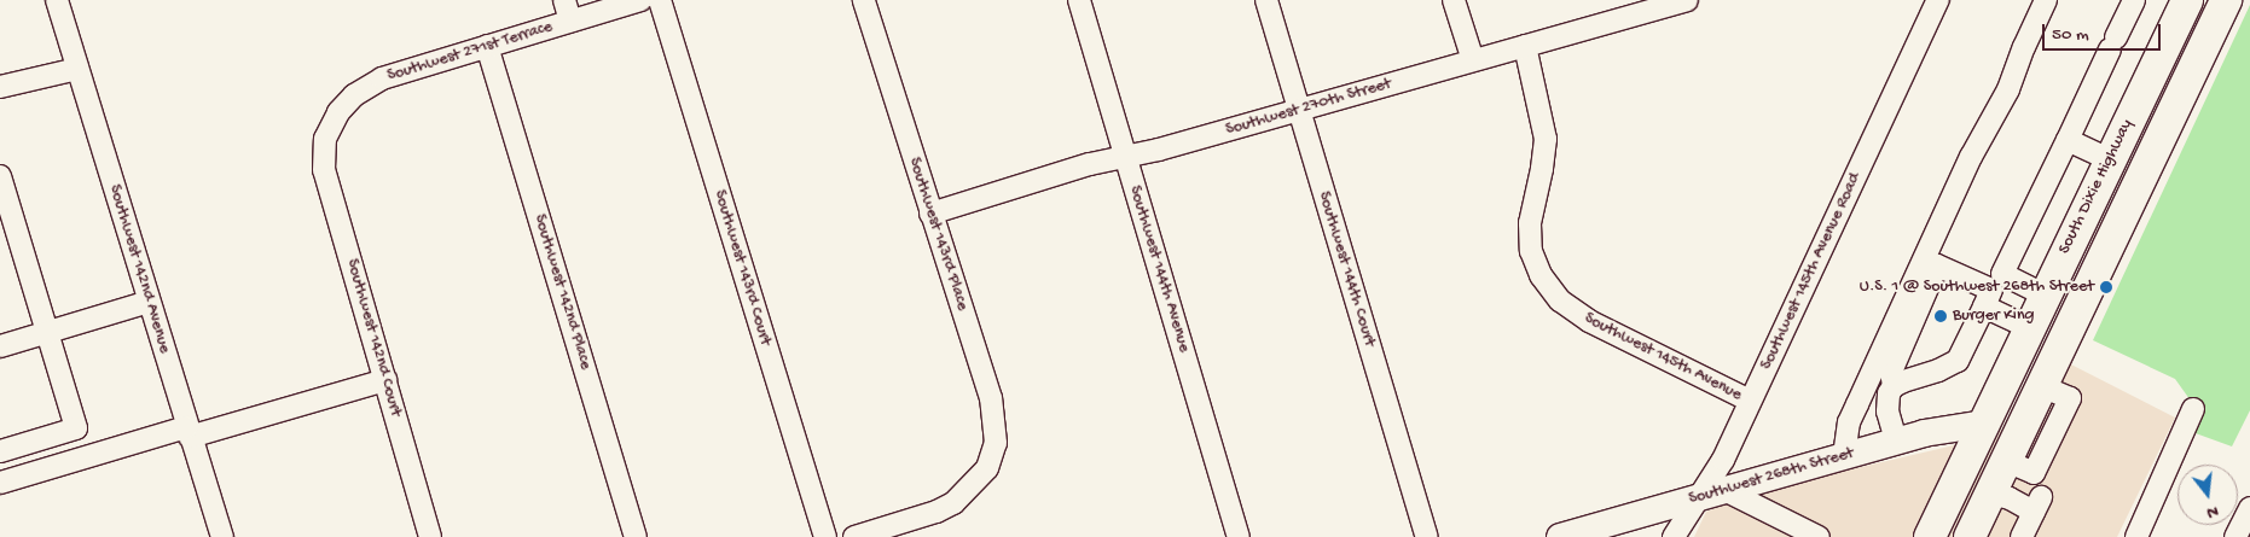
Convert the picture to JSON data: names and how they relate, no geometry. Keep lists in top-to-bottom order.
{
  "streets": {
    "highway": ["South Dixie Highway"],
    "main road": ["Southwest 268th Street"],
    "street": [
      "Southwest 271st Terrace",
      "Southwest 270th Street",
      "Southwest 143rd Place",
      "Southwest 143rd Court",
      "Southwest 142nd Avenue",
      "Southwest 144th Avenue",
      "Southwest 144th Court",
      "Southwest 145th Avenue Road",
      "Southwest 142nd Place",
      "Southwest 142nd Court",
      "Southwest 145th Avenue"
    ]
  },
  "crossings": [
    ["Southwest 271st Terrace", "Southwest 142nd Place"],
    ["Southwest 271st Terrace", "Southwest 142nd Court"],
    ["Southwest 270th Street", "Southwest 143rd Place"],
    ["Southwest 270th Street", "Southwest 144th Avenue"],
    ["Southwest 270th Street", "Southwest 144th Court"],
    ["Southwest 270th Street", "Southwest 145th Avenue"],
    ["South Dixie Highway", "Southwest 268th Street"],
    ["Southwest 145th Avenue Road", "Southwest 145th Avenue"],
    ["Southwest 145th Avenue Road", "Southwest 268th Street"]
  ],
  "places": ["U.S. 1 @ Southwest 268th Street", "Burger King"],
  "scale_bar": "50 m",
  "north": "bottom"
}
